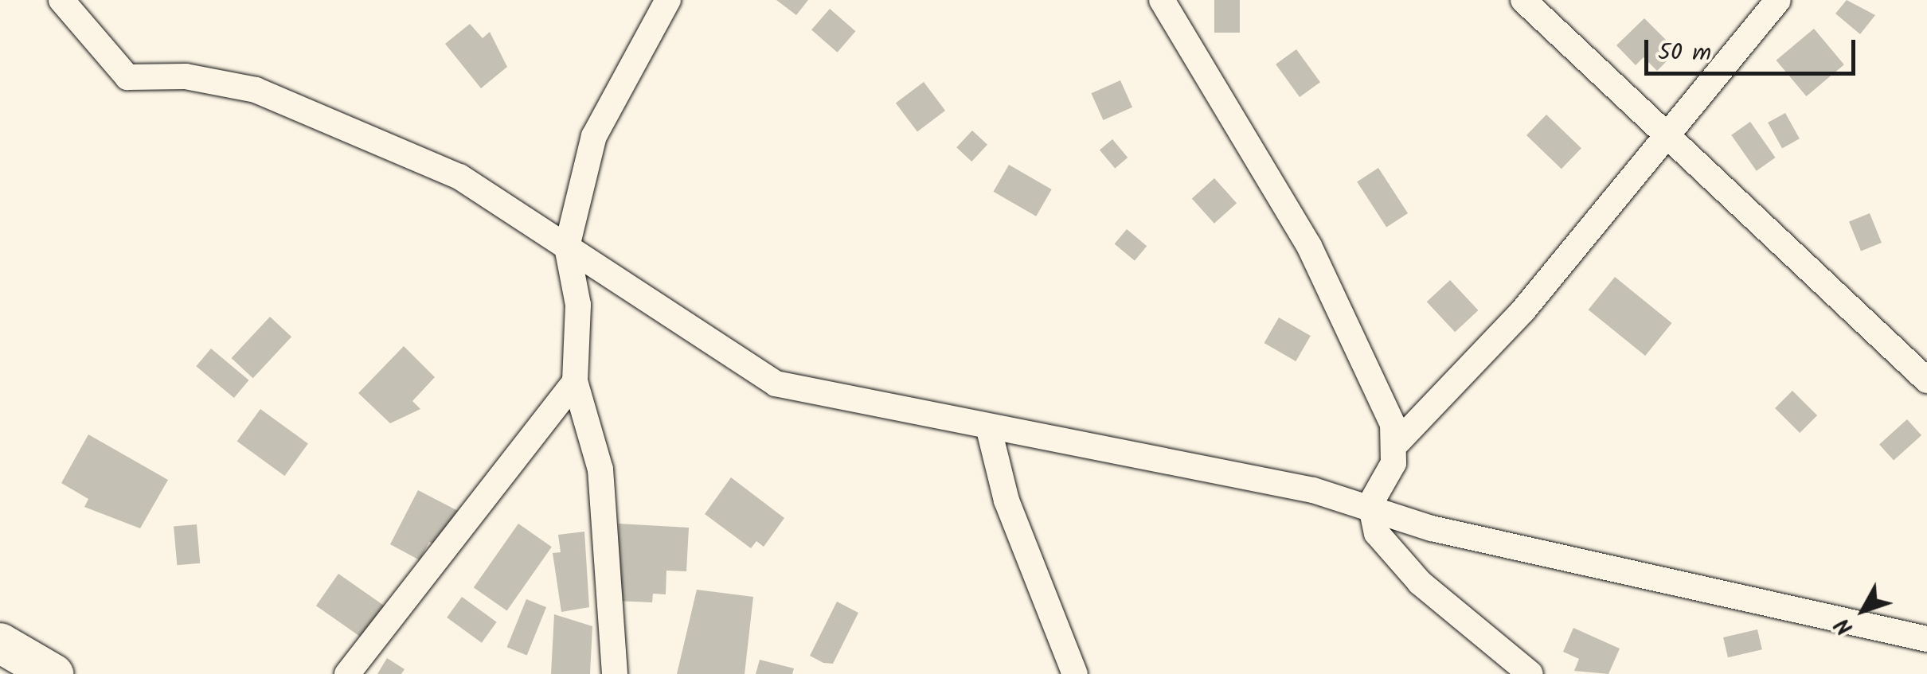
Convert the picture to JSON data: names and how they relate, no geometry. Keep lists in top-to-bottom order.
{
  "scale_bar": "50 m",
  "north": "bottom left"
}
